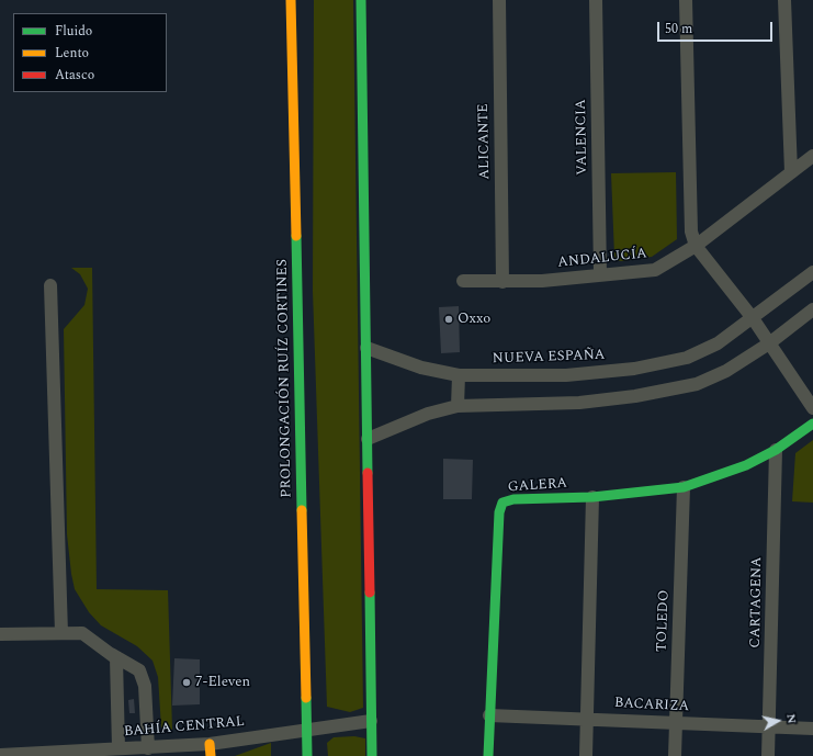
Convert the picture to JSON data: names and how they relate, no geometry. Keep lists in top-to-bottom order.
{
  "streets": {
    "main road": ["PROLONGACIÓN RUÍZ CORTINES", "GALERA"],
    "street": [
      "VALENCIA",
      "ALICANTE",
      "ANDALUCÍA",
      "NUEVA ESPAÑA",
      "CARTAGENA",
      "TOLEDO",
      "BACARIZA",
      "BAHÍA CENTRAL"
    ]
  },
  "crossings": [
    ["VALENCIA", "ANDALUCÍA"],
    ["ALICANTE", "ANDALUCÍA"],
    ["PROLONGACIÓN RUÍZ CORTINES", "BAHÍA CENTRAL"],
    ["GALERA", "CARTAGENA"],
    ["GALERA", "TOLEDO"],
    ["GALERA", "BACARIZA"],
    ["CARTAGENA", "BACARIZA"],
    ["TOLEDO", "BACARIZA"]
  ],
  "places": ["Oxxo", "7-Eleven"],
  "legend": ["Fluido", "Lento", "Atasco"],
  "scale_bar": "50 m",
  "north": "right"
}
